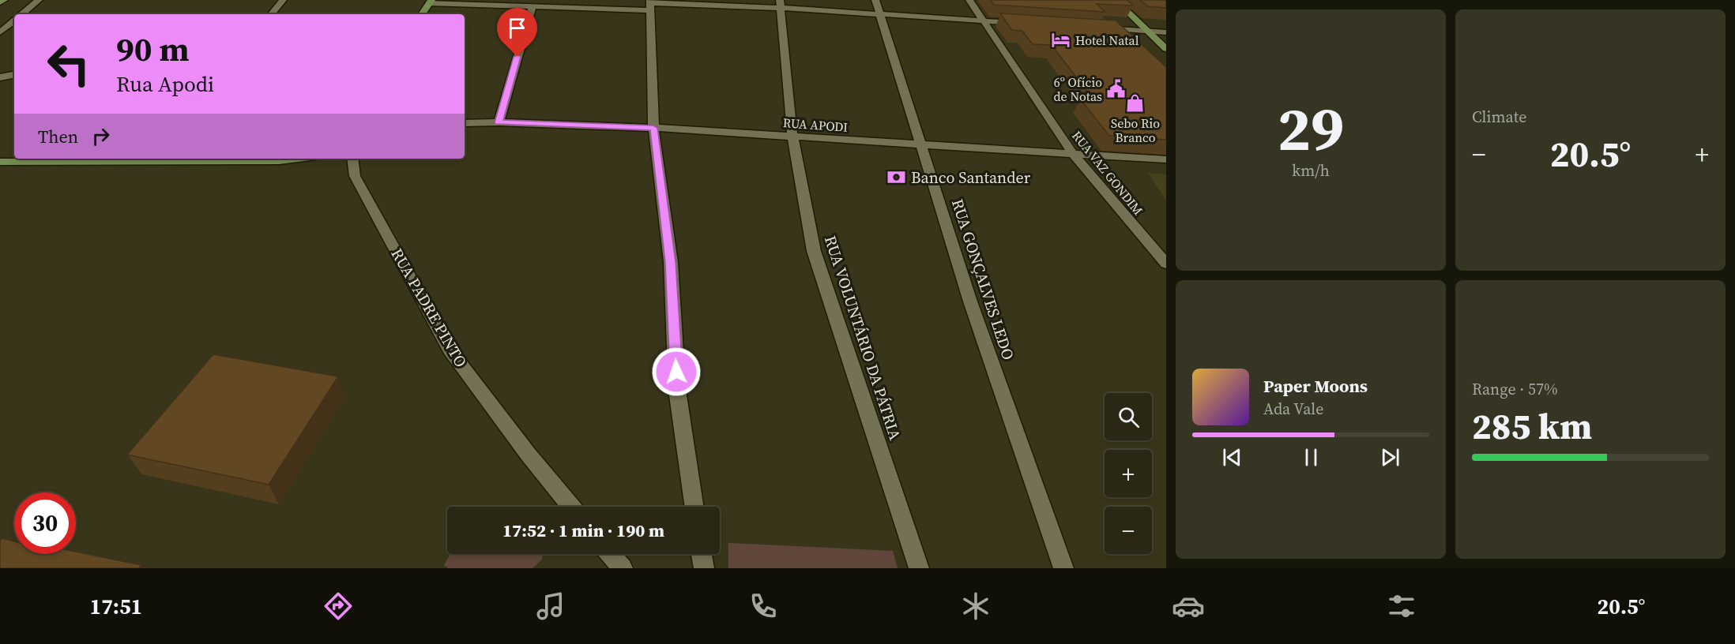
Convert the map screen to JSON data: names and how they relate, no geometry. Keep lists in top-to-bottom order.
{
  "streets": {
    "street": [
      "RUA APODI",
      "RUA VAZ GONDIM",
      "RUA GONÇALVES LEDO",
      "RUA PADRE PINTO",
      "RUA VOLUNTÁRIO DA PÁTRIA"
    ]
  },
  "crossings": [
    ["RUA APODI", "RUA VAZ GONDIM"],
    ["RUA APODI", "RUA GONÇALVES LEDO"],
    ["RUA APODI", "RUA VOLUNTÁRIO DA PÁTRIA"]
  ],
  "places": {
    "hotel": ["Hotel Natal"],
    "public building": ["6º Ofício de Notas"],
    "shop": ["Sebo Rio Branco"],
    "bank": ["Banco Santander"]
  },
  "page": {
    "tile": [
      ["29", "km/h"],
      "Climate",
      ["Range · 57%", "285 km"]
    ],
    "turn": ["90 m", "Rua Apodi"],
    "then": "Then",
    "heat": ["−", "20.5°", "+"],
    "song": ["Paper Moons", "Ada Vale"],
    "map_buttons": ["+", "−"],
    "limit": "30",
    "trip": "17:52 · 1 min · 190 m",
    "tabs": ["17:51", "20.5°"]
  }
}
